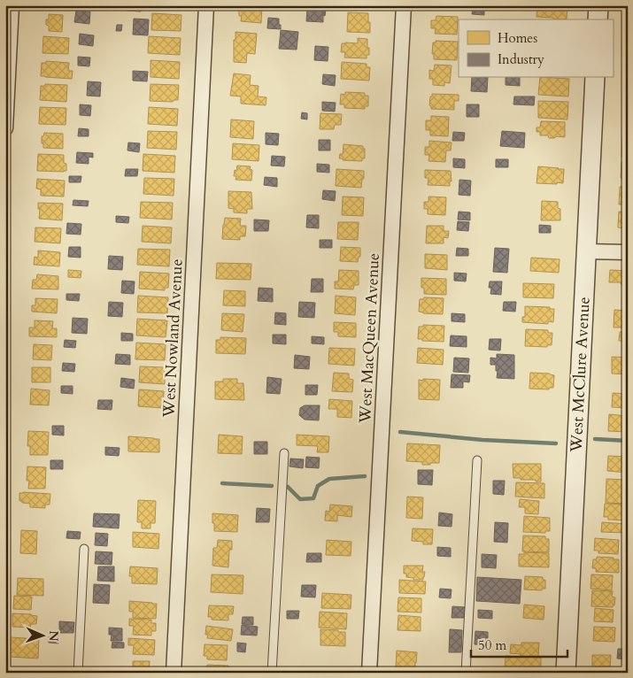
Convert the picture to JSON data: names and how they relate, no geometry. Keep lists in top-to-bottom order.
{
  "streets": {
    "street": ["West Nowland Avenue", "West MacQueen Avenue", "West McClure Avenue"]
  },
  "legend": ["Homes", "Industry"],
  "scale_bar": "50 m",
  "north": "right"
}
